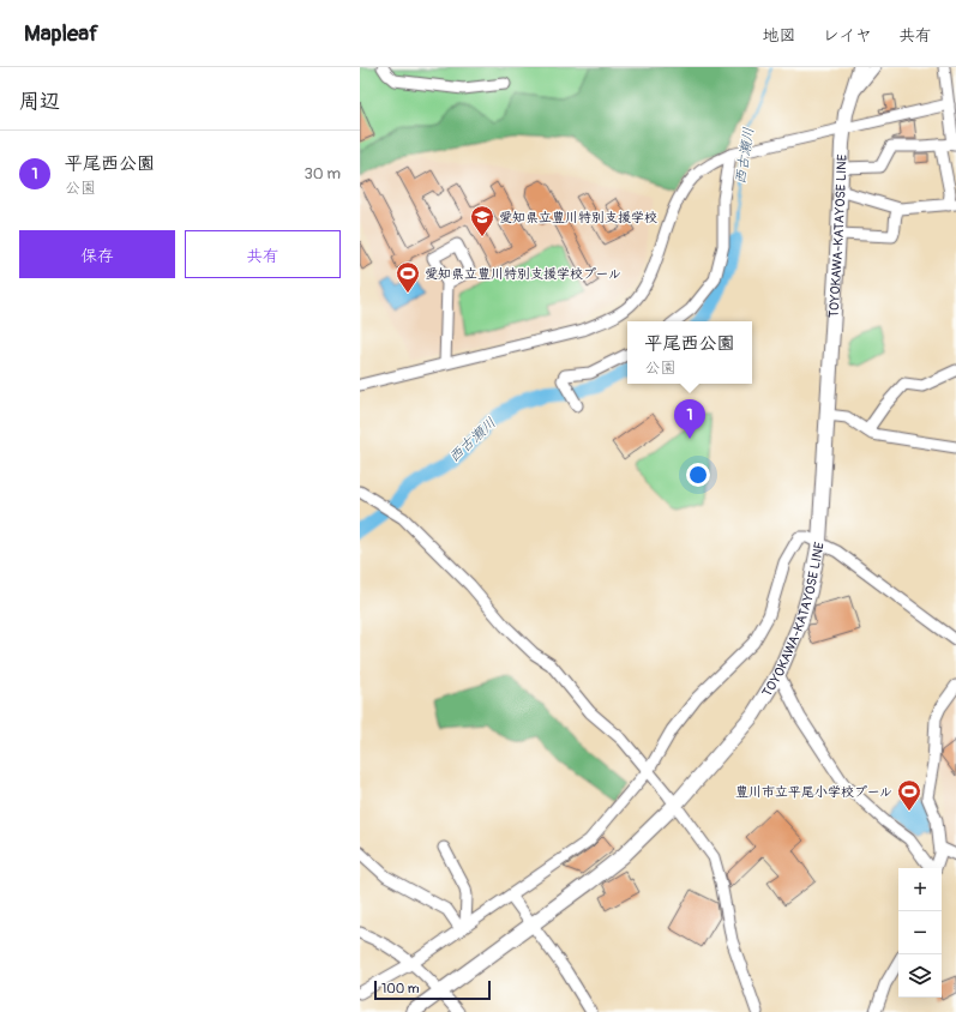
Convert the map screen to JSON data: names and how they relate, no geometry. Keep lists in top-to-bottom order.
{
  "streets": {
    "main road": ["TOYOKAWA-KATAYOSE LINE"]
  },
  "water": ["西古瀬川"],
  "places": {
    "school or university": ["愛知県立豊川特別支援学校"],
    "sports": ["愛知県立豊川特別支援学校プール", "豊川市立平尾小学校プール"]
  },
  "scale_bar": "100 m",
  "page": {
    "header": "Mapleaf",
    "nav": ["地図", "レイヤ", "共有"],
    "heading": "周辺",
    "list": [
      {
        "mark": "1",
        "name": "平尾西公園",
        "note": "公園",
        "value": "30 m"
      }
    ],
    "buttons": ["保存", "共有"],
    "popup": ["平尾西公園", "公園"],
    "pins": "1",
    "map_buttons": ["+", "−"],
    "scale": "100 m"
  }
}
